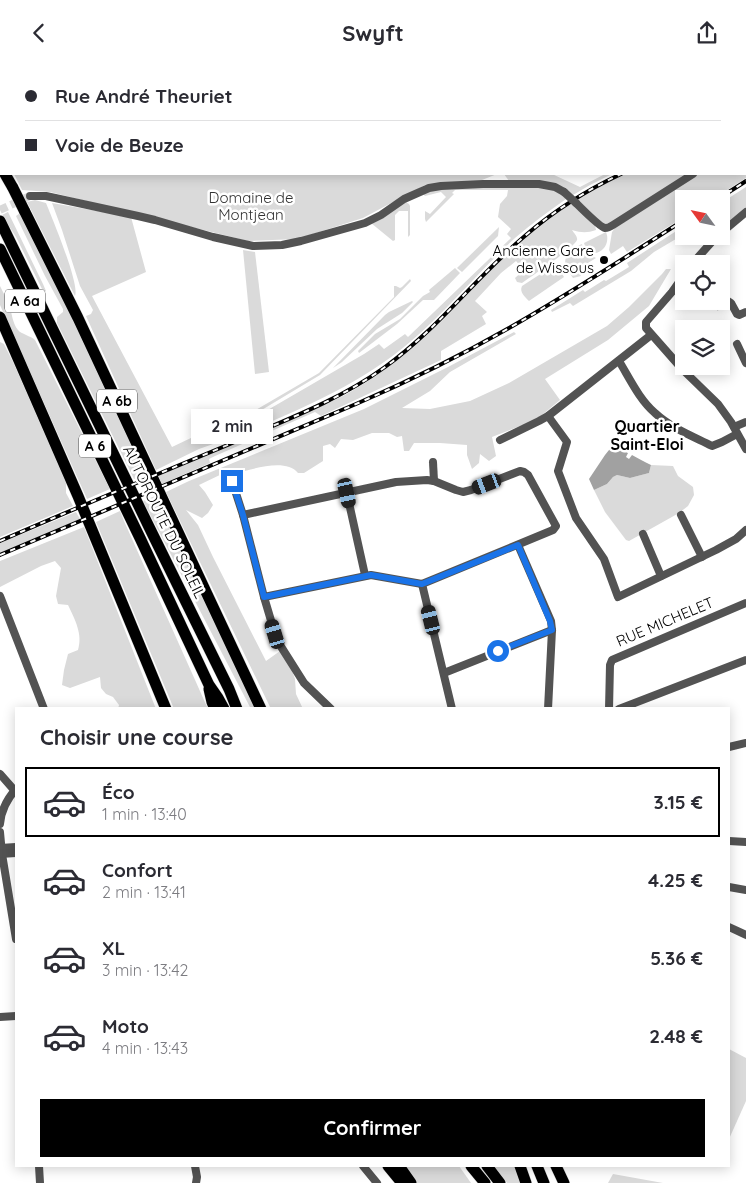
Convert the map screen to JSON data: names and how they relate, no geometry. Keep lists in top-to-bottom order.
{
  "streets": {
    "highway": [
      "A 6a",
      "A 6b",
      "A 6",
      "AUTOROUTE DU SOLEIL"
    ],
    "street": ["RUE MICHELET"]
  },
  "crossings": [
    ["A 6a", "AUTOROUTE DU SOLEIL"]
  ],
  "districts": ["Quartier Saint-Eloi"],
  "parks": ["Domaine de Montjean"],
  "places": ["Ancienne Gare de Wissous"],
  "north": "top left",
  "page": {
    "header": "Swyft",
    "banner": ["Rue André Theuriet", "Voie de Beuze"],
    "bubble": "2 min",
    "heading": "Choisir une course",
    "list": [
      {
        "name": "Éco",
        "note": "1 min · 13:40",
        "value": "3.15 €"
      },
      {
        "name": "Confort",
        "note": "2 min · 13:41",
        "value": "4.25 €"
      },
      {
        "name": "XL",
        "note": "3 min · 13:42",
        "value": "5.36 €"
      },
      {
        "name": "Moto",
        "note": "4 min · 13:43",
        "value": "2.48 €"
      }
    ],
    "buttons": "Confirmer"
  }
}
